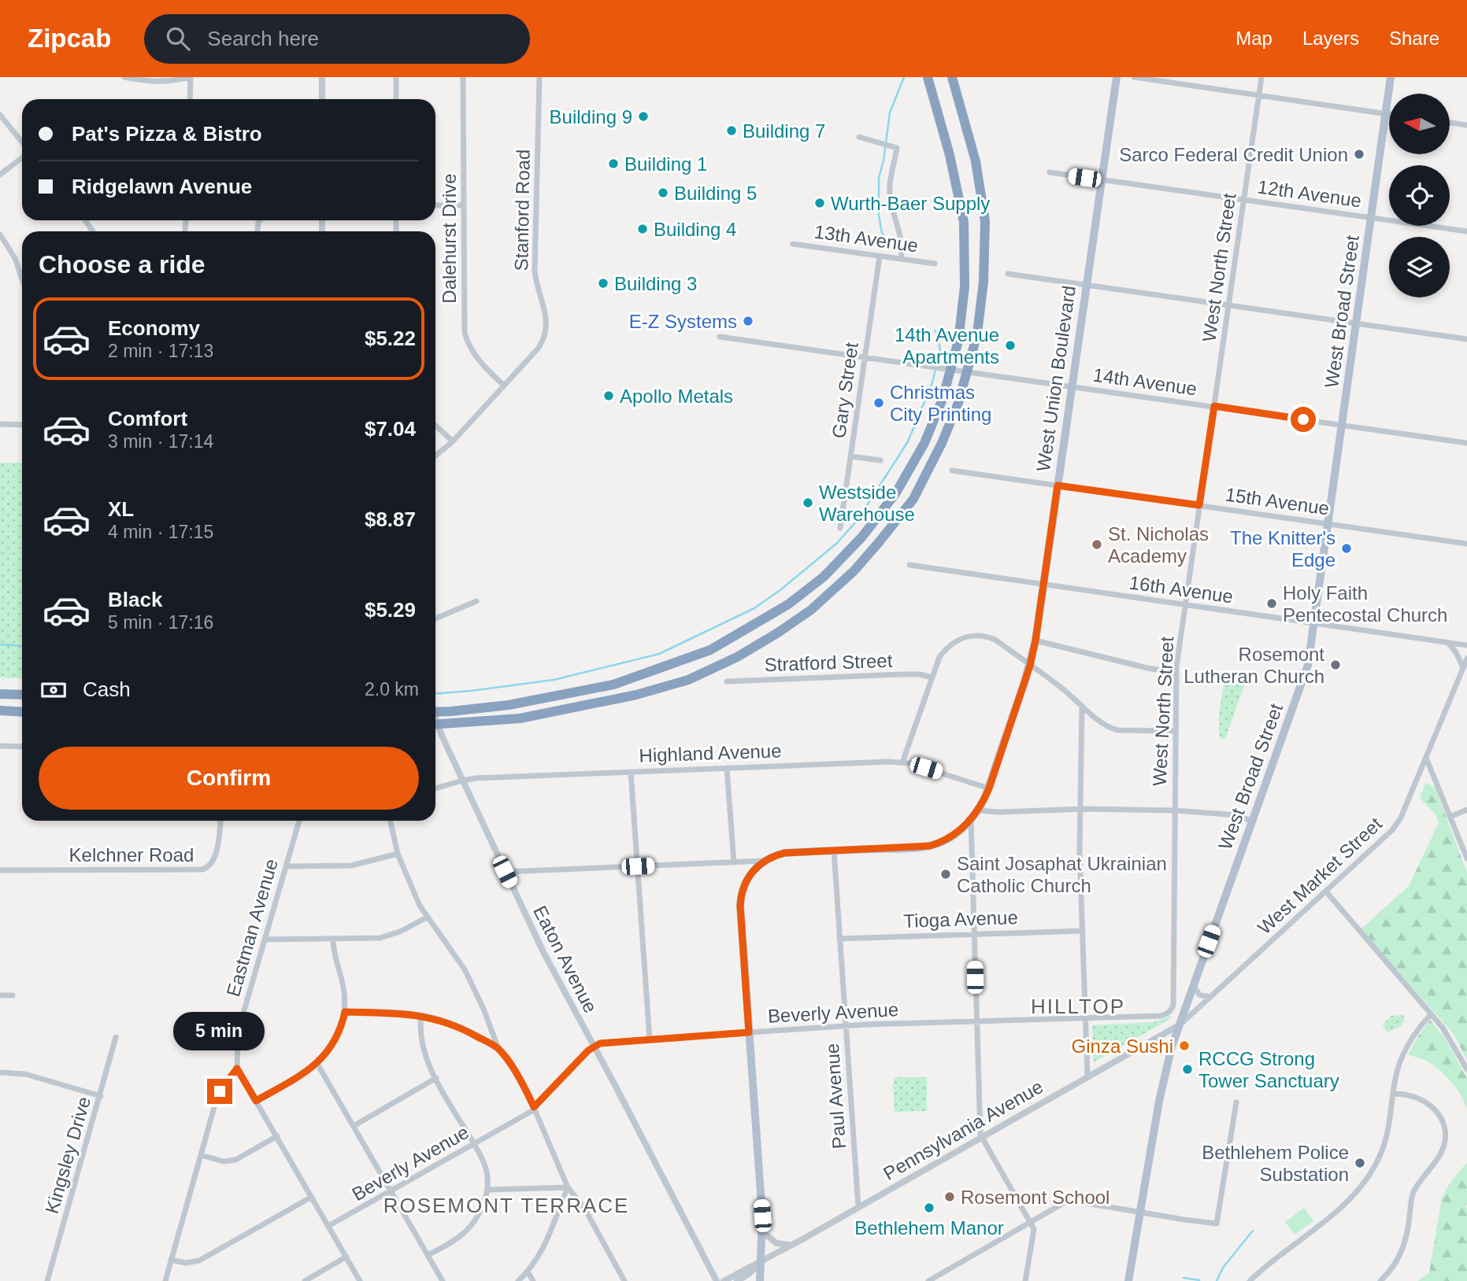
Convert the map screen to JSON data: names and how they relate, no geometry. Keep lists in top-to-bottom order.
{
  "streets": {
    "main road": ["West Broad Street", "West Union Boulevard"],
    "street": [
      "12th Avenue",
      "Stanford Road",
      "Dalehurst Drive",
      "13th Avenue",
      "West North Street",
      "14th Avenue",
      "Gary Street",
      "15th Avenue",
      "16th Avenue",
      "Stratford Street",
      "Highland Avenue",
      "Kelchner Road",
      "West Market Street",
      "Tioga Avenue",
      "Eastman Avenue",
      "Eaton Avenue",
      "Beverly Avenue",
      "Paul Avenue",
      "Pennsylvania Avenue",
      "Kingsley Drive"
    ]
  },
  "crossings": [
    ["12th Avenue", "West North Street"],
    ["12th Avenue", "West Broad Street"],
    ["12th Avenue", "West Union Boulevard"],
    ["Stanford Road", "Dalehurst Drive"],
    ["13th Avenue", "Gary Street"],
    ["West North Street", "14th Avenue"],
    ["West North Street", "15th Avenue"],
    ["West North Street", "16th Avenue"],
    ["West North Street", "Beverly Avenue"],
    ["West Broad Street", "14th Avenue"],
    ["West Broad Street", "15th Avenue"],
    ["West Broad Street", "16th Avenue"],
    ["West Broad Street", "West Market Street"],
    ["West Broad Street", "Pennsylvania Avenue"],
    ["West Union Boulevard", "14th Avenue"],
    ["West Union Boulevard", "15th Avenue"],
    ["West Union Boulevard", "16th Avenue"],
    ["West Union Boulevard", "Highland Avenue"],
    ["West Union Boulevard", "Paul Avenue"],
    ["14th Avenue", "Gary Street"],
    ["Highland Avenue", "Eaton Avenue"],
    ["West Market Street", "Pennsylvania Avenue"],
    ["Tioga Avenue", "Paul Avenue"],
    ["Eaton Avenue", "Beverly Avenue"],
    ["Beverly Avenue", "Paul Avenue"],
    ["Paul Avenue", "Pennsylvania Avenue"]
  ],
  "districts": ["HILLTOP", "ROSEMONT TERRACE"],
  "places": [
    "Building 9",
    "Building 7",
    "Sarco Federal Credit Union",
    "Building 1",
    "Building 5",
    "Wurth-Baer Supply",
    "Building 4",
    "Building 3",
    "E-Z Systems",
    "14th Avenue Apartments",
    "Apollo Metals",
    "Christmas City Printing",
    "Westside Warehouse",
    "St. Nicholas Academy",
    "The Knitter's Edge",
    "Holy Faith Pentecostal Church",
    "Rosemont Lutheran Church",
    "Saint Josaphat Ukrainian Catholic Church",
    "Ginza Sushi",
    "RCCG Strong Tower Sanctuary",
    "Bethlehem Police Substation",
    "Rosemont School",
    "Bethlehem Manor"
  ],
  "north": "left",
  "page": {
    "header": "Zipcab",
    "search": "Search here",
    "nav": ["Map", "Layers", "Share"],
    "banner": ["Pat's Pizza & Bistro", "Ridgelawn Avenue"],
    "heading": "Choose a ride",
    "list": [
      {
        "name": "Economy",
        "note": "2 min · 17:13",
        "value": "$5.22"
      },
      {
        "name": "Comfort",
        "note": "3 min · 17:14",
        "value": "$7.04"
      },
      {
        "name": "XL",
        "note": "4 min · 17:15",
        "value": "$8.87"
      },
      {
        "name": "Black",
        "note": "5 min · 17:16",
        "value": "$5.29"
      }
    ],
    "pay": ["Cash", "2.0 km"],
    "buttons": "Confirm",
    "bubble": "5 min"
  }
}
